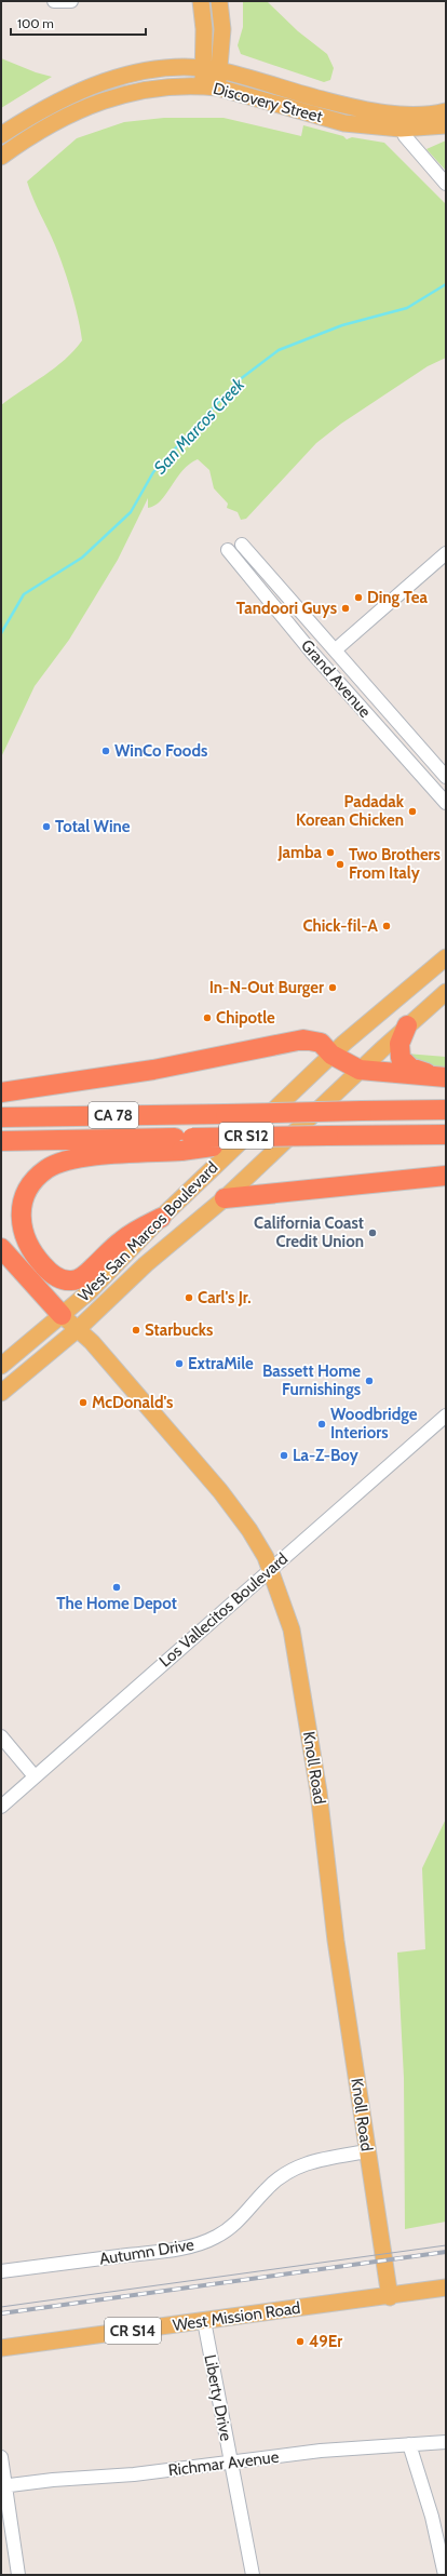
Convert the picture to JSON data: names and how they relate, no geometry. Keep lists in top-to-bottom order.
{
  "streets": {
    "highway": ["CA 78"],
    "main road": [
      "Discovery Street",
      "CR S12",
      "West San Marcos Boulevard",
      "Knoll Road",
      "West Mission Road",
      "CR S14"
    ],
    "street": [
      "Grand Avenue",
      "Los Vallecitos Boulevard",
      "Autumn Drive",
      "Liberty Drive",
      "Richmar Avenue"
    ]
  },
  "crossings": [
    ["West San Marcos Boulevard", "Knoll Road"],
    ["Los Vallecitos Boulevard", "Knoll Road"],
    ["Knoll Road", "Autumn Drive"],
    ["Knoll Road", "West Mission Road"],
    ["West Mission Road", "Liberty Drive"],
    ["Liberty Drive", "Richmar Avenue"]
  ],
  "water": ["San Marcos Creek"],
  "places": [
    "Ding Tea",
    "Tandoori Guys",
    "WinCo Foods",
    "Padadak Korean Chicken",
    "Total Wine",
    "Jamba",
    "Two Brothers From Italy",
    "Chick-fil-A",
    "In-N-Out Burger",
    "Chipotle",
    "California Coast Credit Union",
    "Carl's Jr.",
    "Starbucks",
    "ExtraMile",
    "Bassett Home Furnishings",
    "McDonald's",
    "Woodbridge Interiors",
    "La-Z-Boy",
    "The Home Depot",
    "49Er"
  ],
  "scale_bar": "100 m"
}
